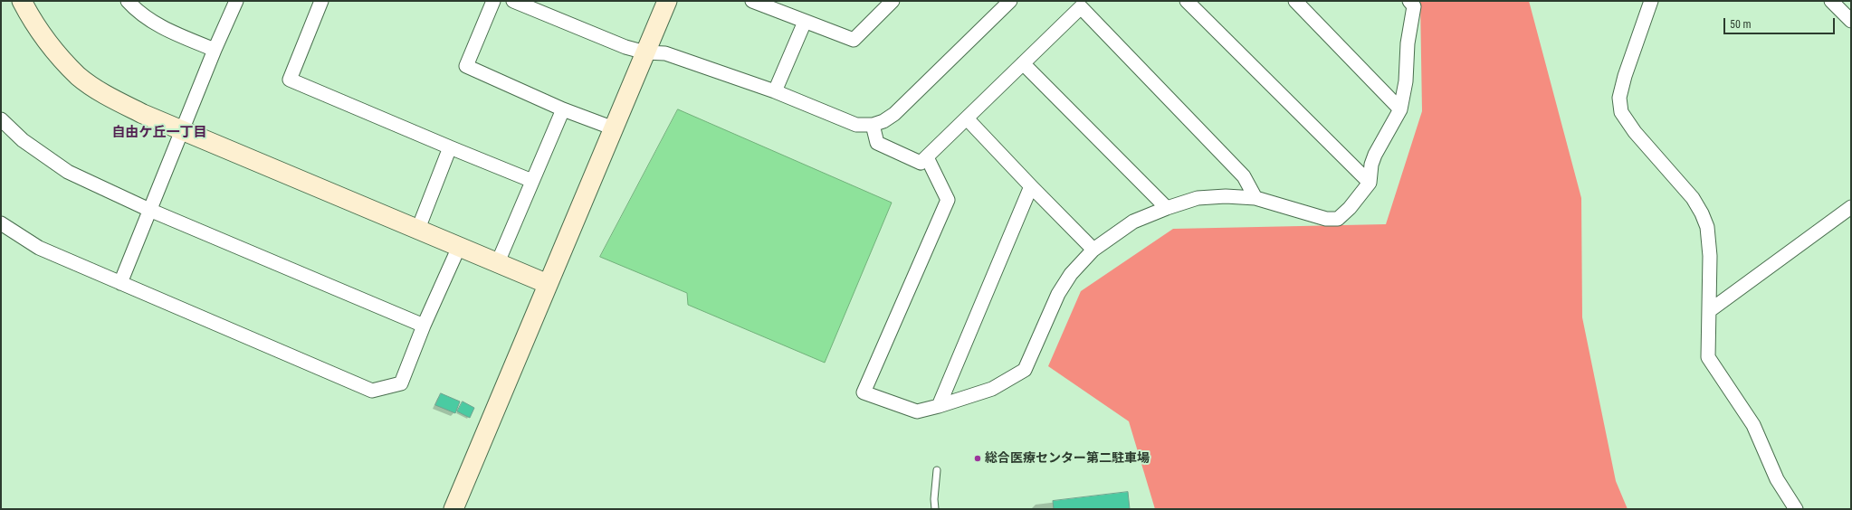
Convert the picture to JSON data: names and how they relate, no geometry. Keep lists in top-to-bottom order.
{
  "districts": ["自由ケ丘一丁目"],
  "places": ["総合医療センター第二駐車場"],
  "scale_bar": "50 m"
}
